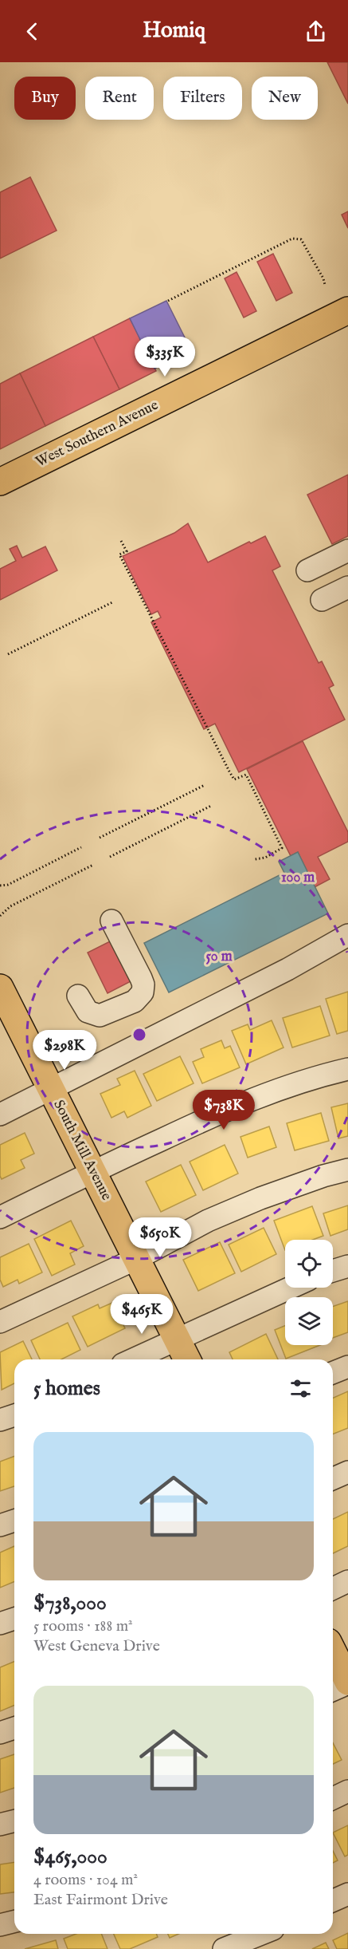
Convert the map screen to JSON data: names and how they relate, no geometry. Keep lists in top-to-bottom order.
{
  "streets": {
    "main road": ["West Southern Avenue", "South Mill Avenue"]
  },
  "page": {
    "header": "Homiq",
    "chip": [
      "Buy",
      "Rent",
      "Filters",
      "New"
    ],
    "price": [
      "$335K",
      "$298K",
      "$738K",
      "$650K",
      "$465K"
    ],
    "heading": "5 homes",
    "list": [
      {
        "name": "$738,000",
        "note": "5 rooms · 188 m² · West Geneva Drive"
      },
      {
        "name": "$465,000",
        "note": "4 rooms · 104 m² · East Fairmont Drive"
      }
    ]
  },
  "rings": ["100 m", "50 m"]
}
